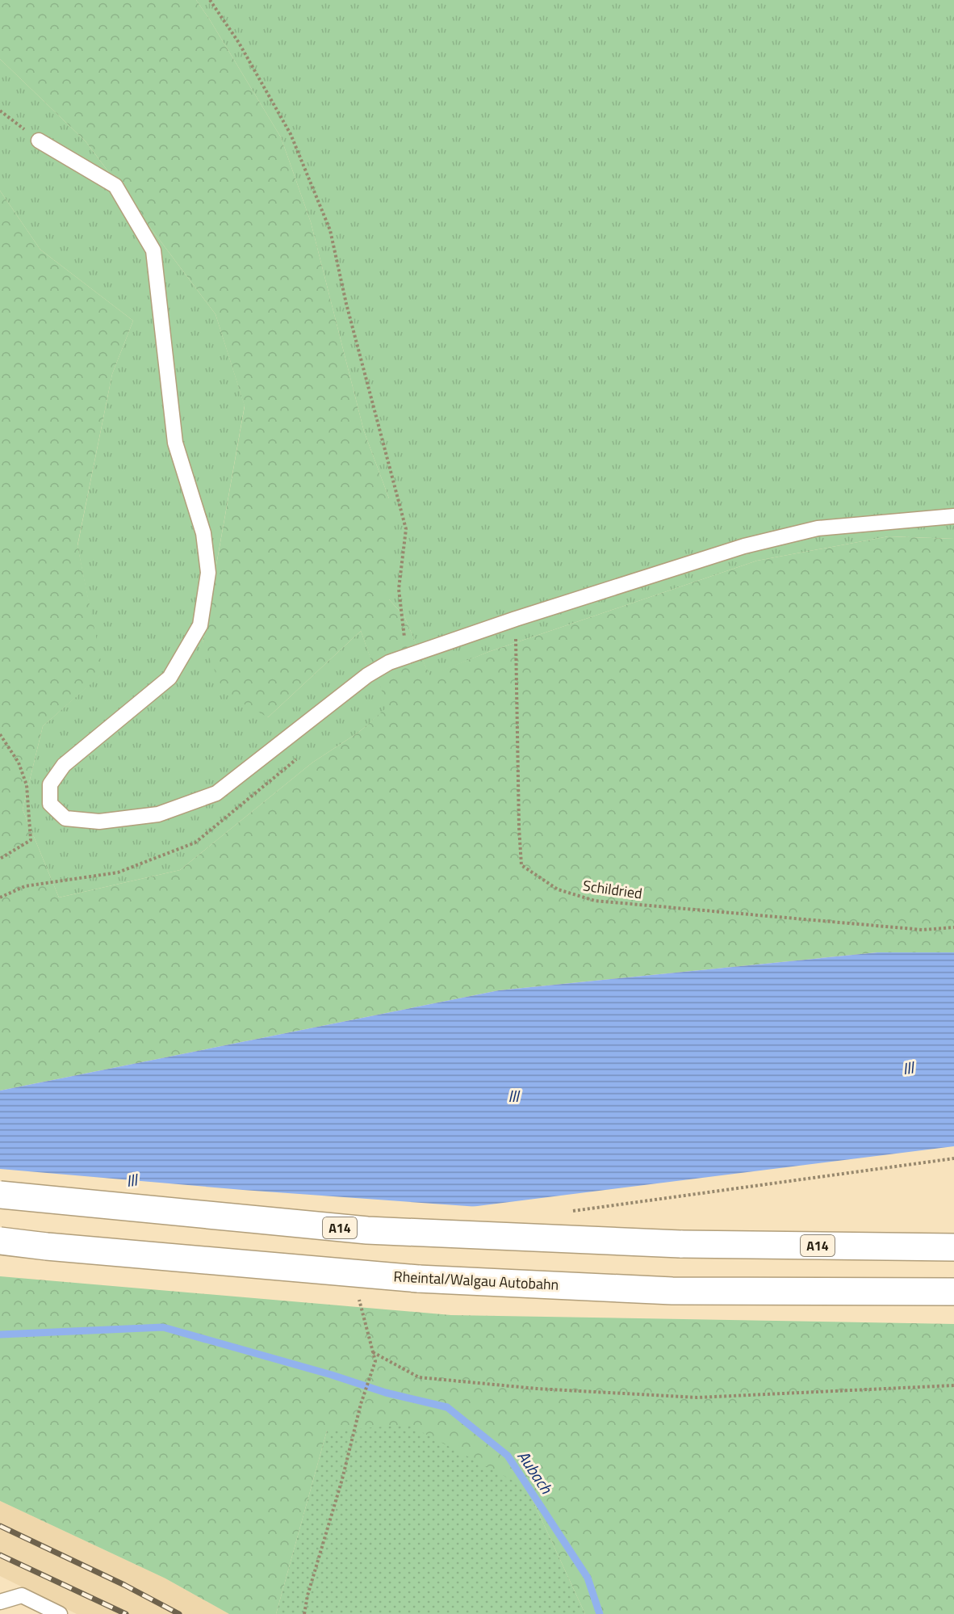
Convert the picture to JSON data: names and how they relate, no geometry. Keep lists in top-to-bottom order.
{
  "streets": {
    "highway": ["A14", "Rheintal/Walgau Autobahn"],
    "path": ["Schildried"]
  },
  "water": ["Ill", "Aubach"]
}
